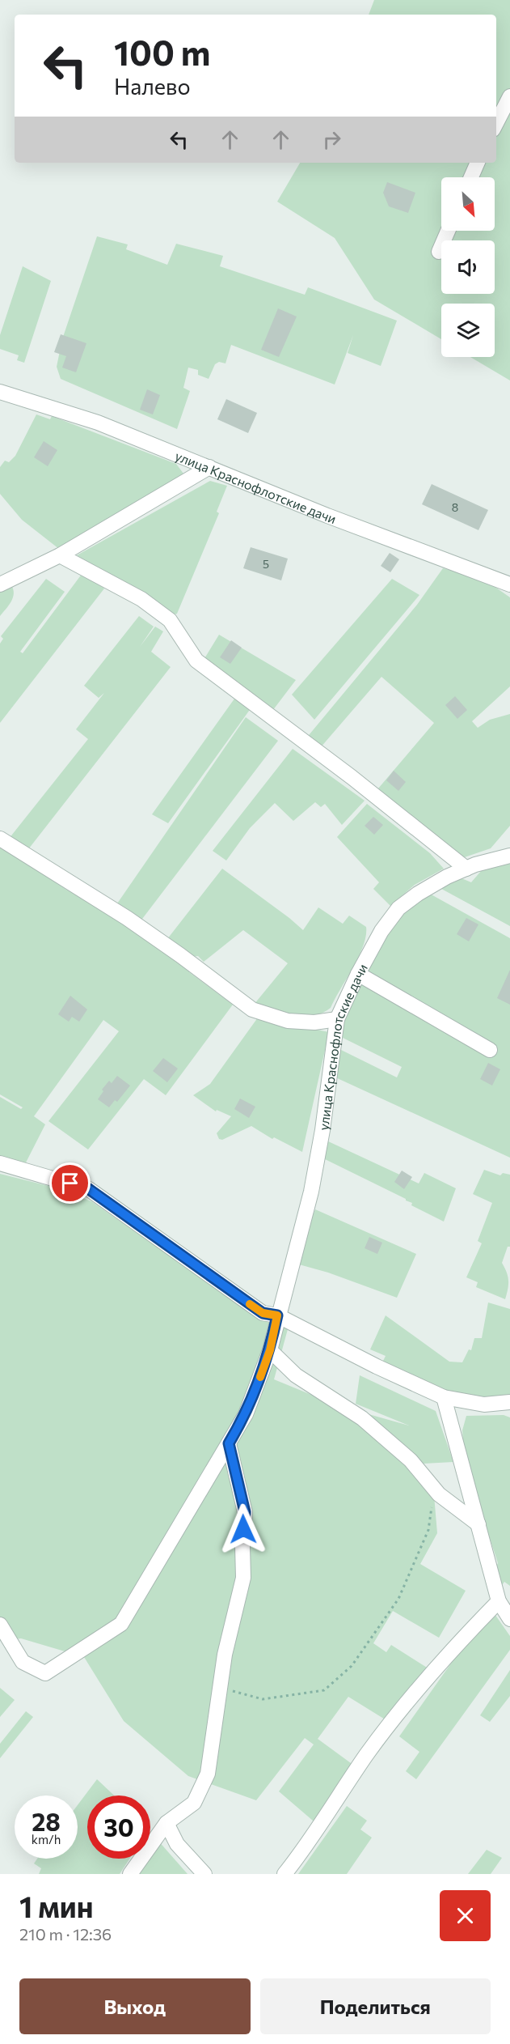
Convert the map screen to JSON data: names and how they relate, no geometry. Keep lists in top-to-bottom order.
{
  "streets": {
    "street": ["улица Краснофлотские дачи"]
  },
  "house_numbers": ["8", "5"],
  "north": "bottom right",
  "page": {
    "turn": ["100 m", "Налево"],
    "speed": "28 km/h",
    "limit": "30",
    "heading": ["1 мин", "210 m · 12:36"],
    "buttons": ["Выход", "Поделиться"]
  }
}
